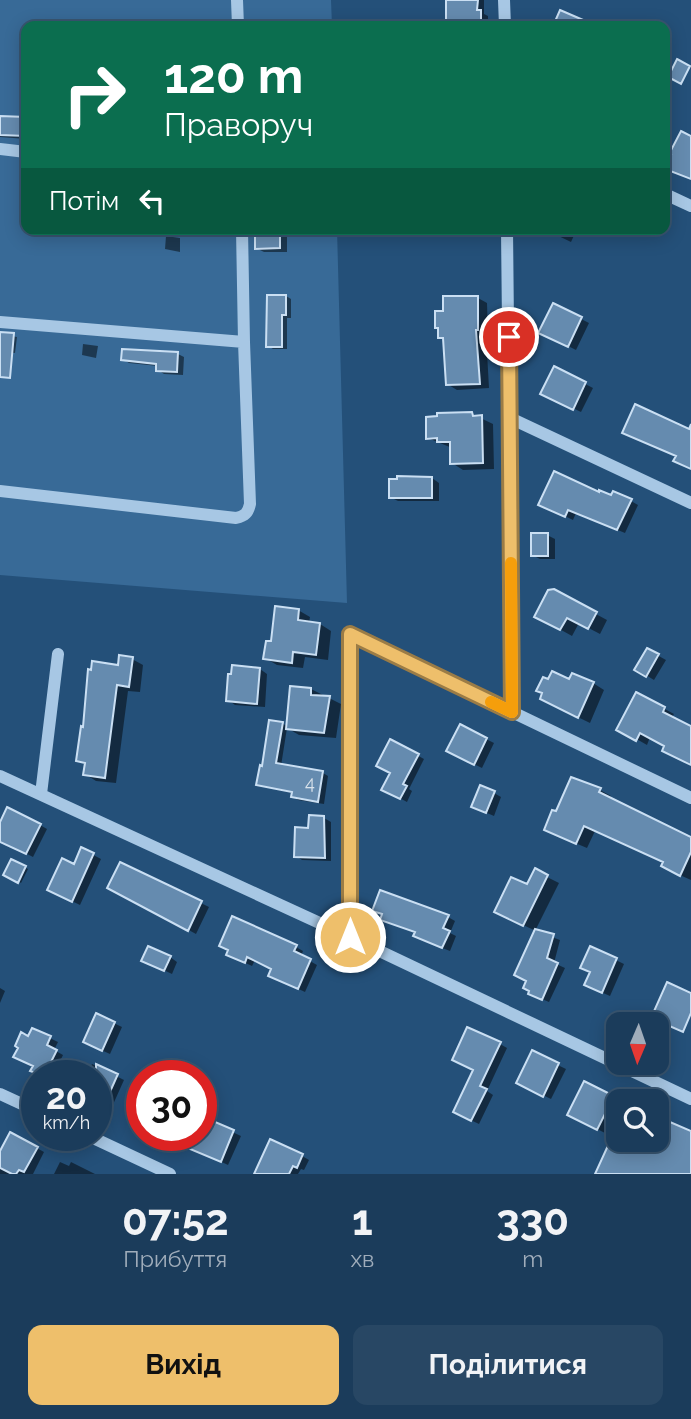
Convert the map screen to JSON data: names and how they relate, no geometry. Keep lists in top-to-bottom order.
{
  "house_numbers": ["4"],
  "north": "bottom",
  "page": {
    "turn": ["120 m", "Праворуч"],
    "then": "Потім",
    "speed": "20 km/h",
    "limit": "30",
    "eta": [
      "07:52",
      "Прибуття",
      "1",
      "хв",
      "330",
      "m"
    ],
    "buttons": ["Вихід", "Поділитися"]
  }
}
